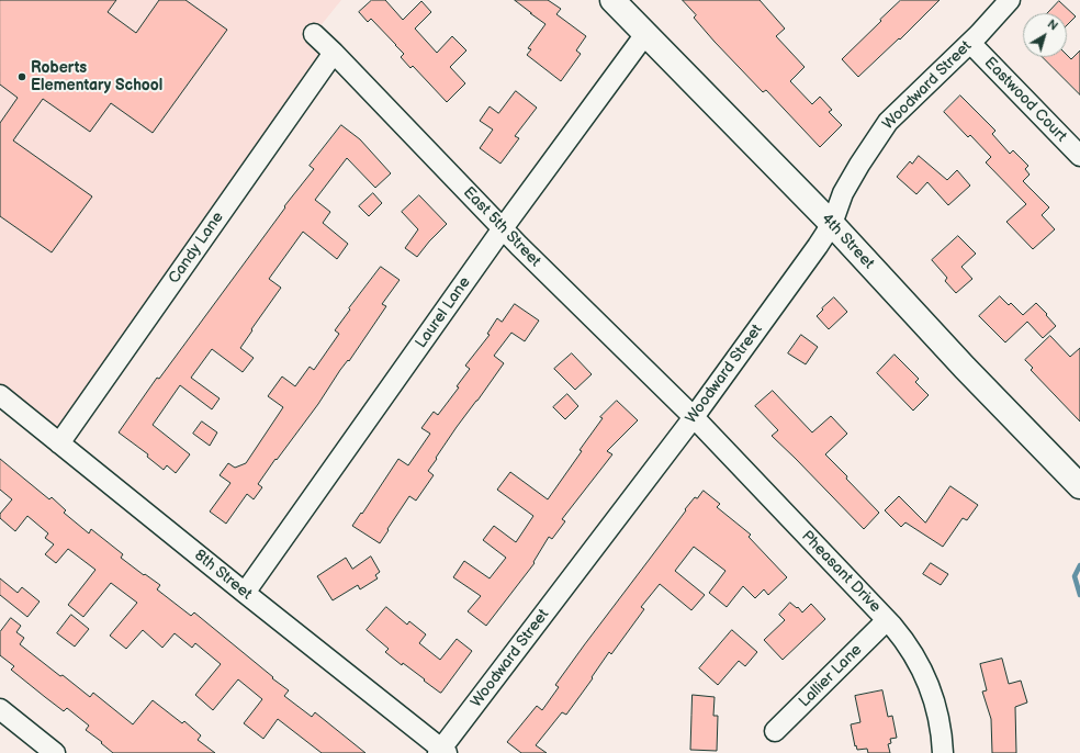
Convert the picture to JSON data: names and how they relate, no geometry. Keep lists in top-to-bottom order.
{
  "streets": {
    "street": [
      "Woodward Street",
      "Eastwood Court",
      "East 5th Street",
      "4th Street",
      "Candy Lane",
      "Laurel Lane",
      "Pheasant Drive",
      "8th Street",
      "Lallier Lane"
    ]
  },
  "crossings": [
    ["Woodward Street", "Eastwood Court"],
    ["Woodward Street", "East 5th Street"],
    ["Woodward Street", "4th Street"],
    ["Woodward Street", "Pheasant Drive"],
    ["Woodward Street", "8th Street"],
    ["East 5th Street", "Candy Lane"],
    ["East 5th Street", "Laurel Lane"],
    ["East 5th Street", "Pheasant Drive"],
    ["4th Street", "Laurel Lane"],
    ["Candy Lane", "8th Street"],
    ["Laurel Lane", "8th Street"],
    ["Pheasant Drive", "Lallier Lane"]
  ],
  "places": ["Roberts Elementary School"],
  "north": "top right"
}
